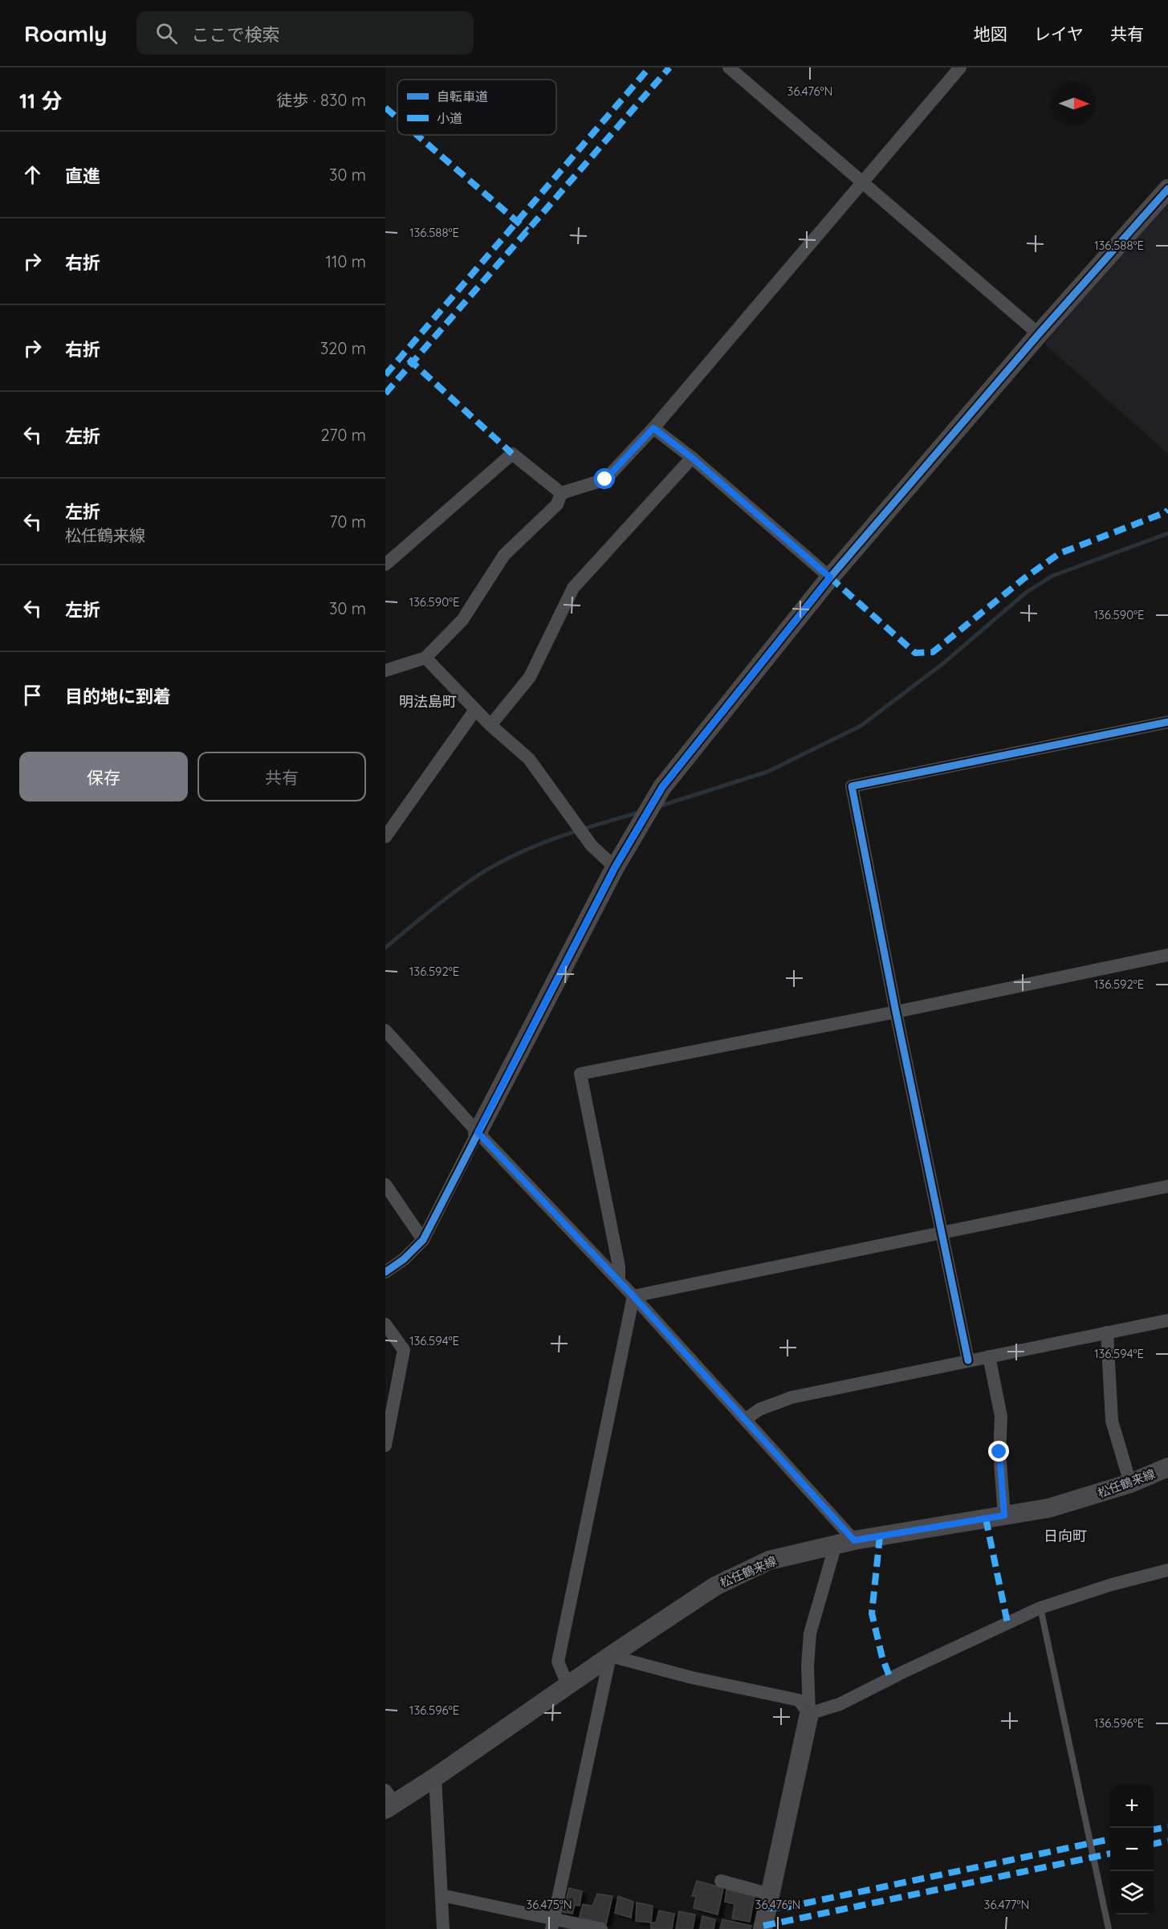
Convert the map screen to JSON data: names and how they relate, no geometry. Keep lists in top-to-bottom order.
{
  "streets": {
    "street": ["松任鶴来線"]
  },
  "districts": ["明法島町", "日向町"],
  "legend": ["自転車道", "小道"],
  "north": "right",
  "page": {
    "header": "Roamly",
    "search": "ここで検索",
    "nav": ["地図", "レイヤ", "共有"],
    "heading": ["11 分", "徒歩 · 830 m"],
    "list": [
      ["直進", "30 m"],
      ["右折", "110 m"],
      ["右折", "320 m"],
      ["左折", "270 m"],
      ["左折", "松任鶴来線", "70 m"],
      ["左折", "30 m"],
      "目的地に到着"
    ],
    "buttons": ["保存", "共有"],
    "map_buttons": ["+", "−"]
  },
  "coordinates": [
    "36.476°N",
    "136.588°E",
    "136.590°E",
    "136.592°E",
    "136.594°E",
    "136.596°E",
    "36.475°N",
    "36.477°N"
  ]
}
